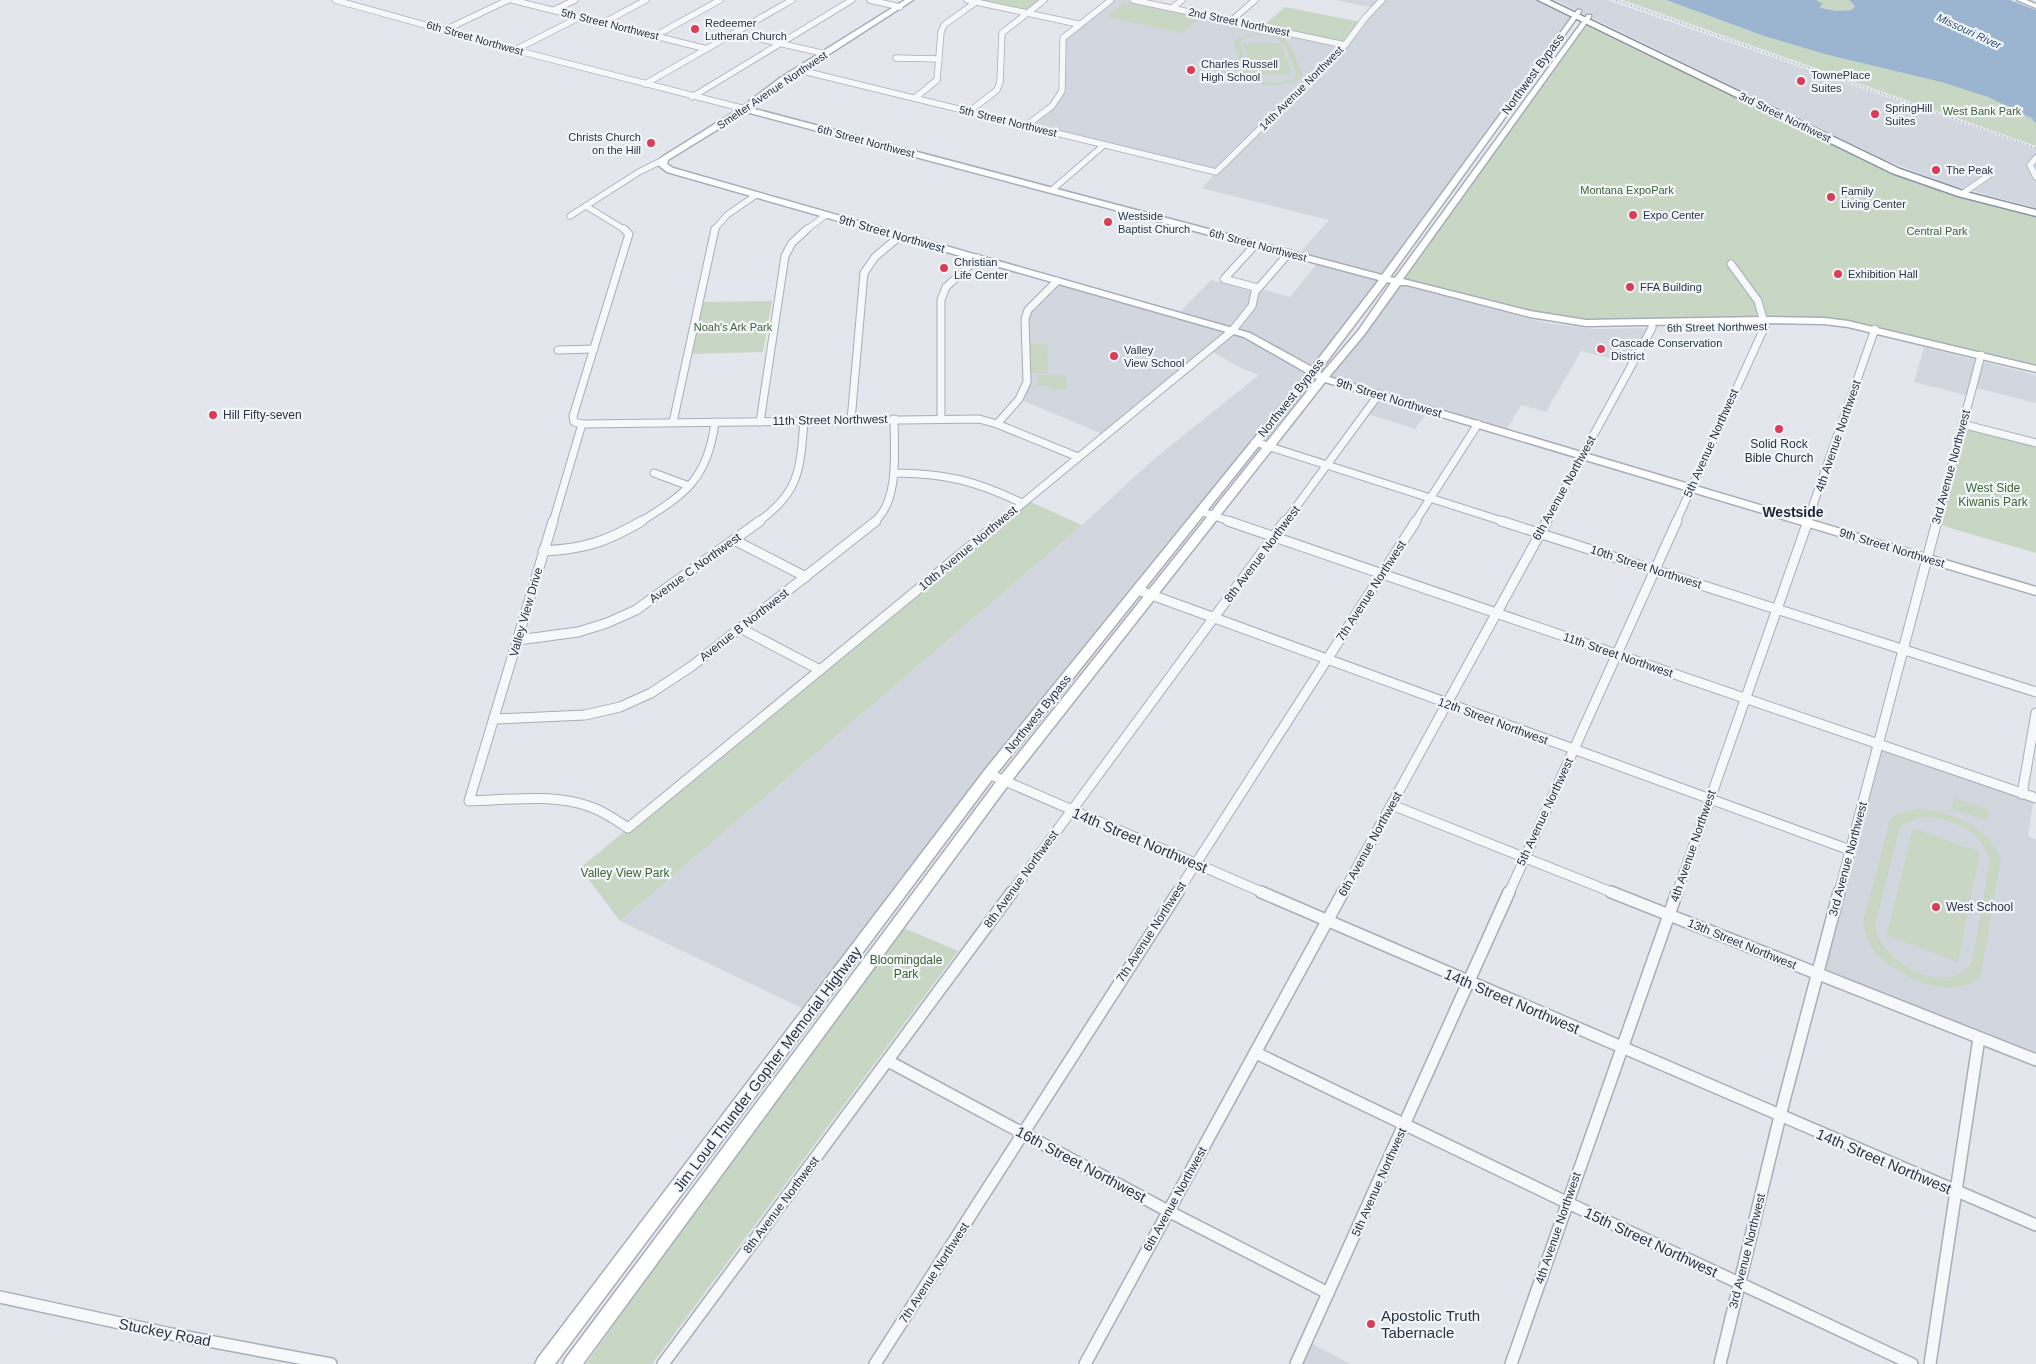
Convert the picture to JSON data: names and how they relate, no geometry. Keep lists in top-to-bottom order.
{
  "streets": {
    "highway": ["3rd Street Northwest"],
    "main road": [
      "6th Street Northwest",
      "Northwest Bypass",
      "Smelter Avenue Northwest",
      "9th Street Northwest",
      "Jim Loud Thunder Gopher Memorial Highway"
    ],
    "street": [
      "2nd Street Northwest",
      "5th Street Northwest",
      "14th Avenue Northwest",
      "11th Street Northwest",
      "4th Avenue Northwest",
      "5th Avenue Northwest",
      "3rd Avenue Northwest",
      "6th Avenue Northwest",
      "10th Avenue Northwest",
      "8th Avenue Northwest",
      "10th Street Northwest",
      "Avenue C Northwest",
      "7th Avenue Northwest",
      "Valley View Drive",
      "Avenue B Northwest",
      "12th Street Northwest",
      "14th Street Northwest",
      "13th Street Northwest",
      "16th Street Northwest",
      "15th Street Northwest",
      "Stuckey Road"
    ]
  },
  "crossings": [
    ["2nd Street Northwest", "14th Avenue Northwest"],
    ["5th Street Northwest", "14th Avenue Northwest"],
    ["5th Street Northwest", "Smelter Avenue Northwest"],
    ["6th Street Northwest", "Northwest Bypass"],
    ["6th Street Northwest", "Smelter Avenue Northwest"],
    ["6th Street Northwest", "4th Avenue Northwest"],
    ["6th Street Northwest", "5th Avenue Northwest"],
    ["6th Street Northwest", "3rd Avenue Northwest"],
    ["6th Street Northwest", "6th Avenue Northwest"],
    ["6th Street Northwest", "10th Avenue Northwest"],
    ["Northwest Bypass", "3rd Street Northwest"],
    ["Northwest Bypass", "9th Street Northwest"],
    ["Northwest Bypass", "11th Street Northwest"],
    ["Northwest Bypass", "10th Street Northwest"],
    ["Northwest Bypass", "12th Street Northwest"],
    ["Northwest Bypass", "14th Street Northwest"],
    ["Northwest Bypass", "Jim Loud Thunder Gopher Memorial Highway"],
    ["Smelter Avenue Northwest", "9th Street Northwest"],
    ["9th Street Northwest", "4th Avenue Northwest"],
    ["9th Street Northwest", "5th Avenue Northwest"],
    ["9th Street Northwest", "3rd Avenue Northwest"],
    ["9th Street Northwest", "6th Avenue Northwest"],
    ["9th Street Northwest", "10th Avenue Northwest"],
    ["9th Street Northwest", "8th Avenue Northwest"],
    ["9th Street Northwest", "7th Avenue Northwest"],
    ["11th Street Northwest", "4th Avenue Northwest"],
    ["11th Street Northwest", "5th Avenue Northwest"],
    ["11th Street Northwest", "3rd Avenue Northwest"],
    ["11th Street Northwest", "6th Avenue Northwest"],
    ["11th Street Northwest", "10th Avenue Northwest"],
    ["11th Street Northwest", "8th Avenue Northwest"],
    ["11th Street Northwest", "Avenue C Northwest"],
    ["11th Street Northwest", "7th Avenue Northwest"],
    ["11th Street Northwest", "Valley View Drive"],
    ["11th Street Northwest", "Avenue B Northwest"],
    ["4th Avenue Northwest", "10th Street Northwest"],
    ["4th Avenue Northwest", "12th Street Northwest"],
    ["4th Avenue Northwest", "14th Street Northwest"],
    ["4th Avenue Northwest", "13th Street Northwest"],
    ["4th Avenue Northwest", "15th Street Northwest"],
    ["5th Avenue Northwest", "10th Street Northwest"],
    ["5th Avenue Northwest", "12th Street Northwest"],
    ["5th Avenue Northwest", "14th Street Northwest"],
    ["5th Avenue Northwest", "13th Street Northwest"],
    ["5th Avenue Northwest", "16th Street Northwest"],
    ["5th Avenue Northwest", "15th Street Northwest"],
    ["3rd Avenue Northwest", "10th Street Northwest"],
    ["3rd Avenue Northwest", "12th Street Northwest"],
    ["3rd Avenue Northwest", "14th Street Northwest"],
    ["3rd Avenue Northwest", "13th Street Northwest"],
    ["3rd Avenue Northwest", "15th Street Northwest"],
    ["6th Avenue Northwest", "10th Street Northwest"],
    ["6th Avenue Northwest", "12th Street Northwest"],
    ["6th Avenue Northwest", "14th Street Northwest"],
    ["6th Avenue Northwest", "13th Street Northwest"],
    ["6th Avenue Northwest", "16th Street Northwest"],
    ["6th Avenue Northwest", "15th Street Northwest"],
    ["10th Avenue Northwest", "Valley View Drive"],
    ["8th Avenue Northwest", "10th Street Northwest"],
    ["8th Avenue Northwest", "12th Street Northwest"],
    ["8th Avenue Northwest", "14th Street Northwest"],
    ["8th Avenue Northwest", "16th Street Northwest"],
    ["10th Street Northwest", "7th Avenue Northwest"],
    ["Avenue C Northwest", "Valley View Drive"],
    ["7th Avenue Northwest", "12th Street Northwest"],
    ["7th Avenue Northwest", "14th Street Northwest"],
    ["7th Avenue Northwest", "16th Street Northwest"],
    ["Valley View Drive", "Avenue B Northwest"],
    ["14th Street Northwest", "Jim Loud Thunder Gopher Memorial Highway"]
  ],
  "districts": ["Westside"],
  "water": ["Missouri River"],
  "parks": [
    "West Bank Park",
    "Montana ExpoPark",
    "Central Park",
    "Noah's Ark Park",
    "West Side Kiwanis Park",
    "Valley View Park",
    "Bloomingdale Park"
  ],
  "places": [
    "Redeemer Lutheran Church",
    "Charles Russell High School",
    "TownePlace Suites",
    "SpringHill Suites",
    "Christs Church on the Hill",
    "The Peak",
    "Family Living Center",
    "Expo Center",
    "Westside Baptist Church",
    "Christian Life Center",
    "Exhibition Hall",
    "FFA Building",
    "Cascade Conservation District",
    "Valley View School",
    "Hill Fifty-seven",
    "Solid Rock Bible Church",
    "West School",
    "Apostolic Truth Tabernacle"
  ]
}
